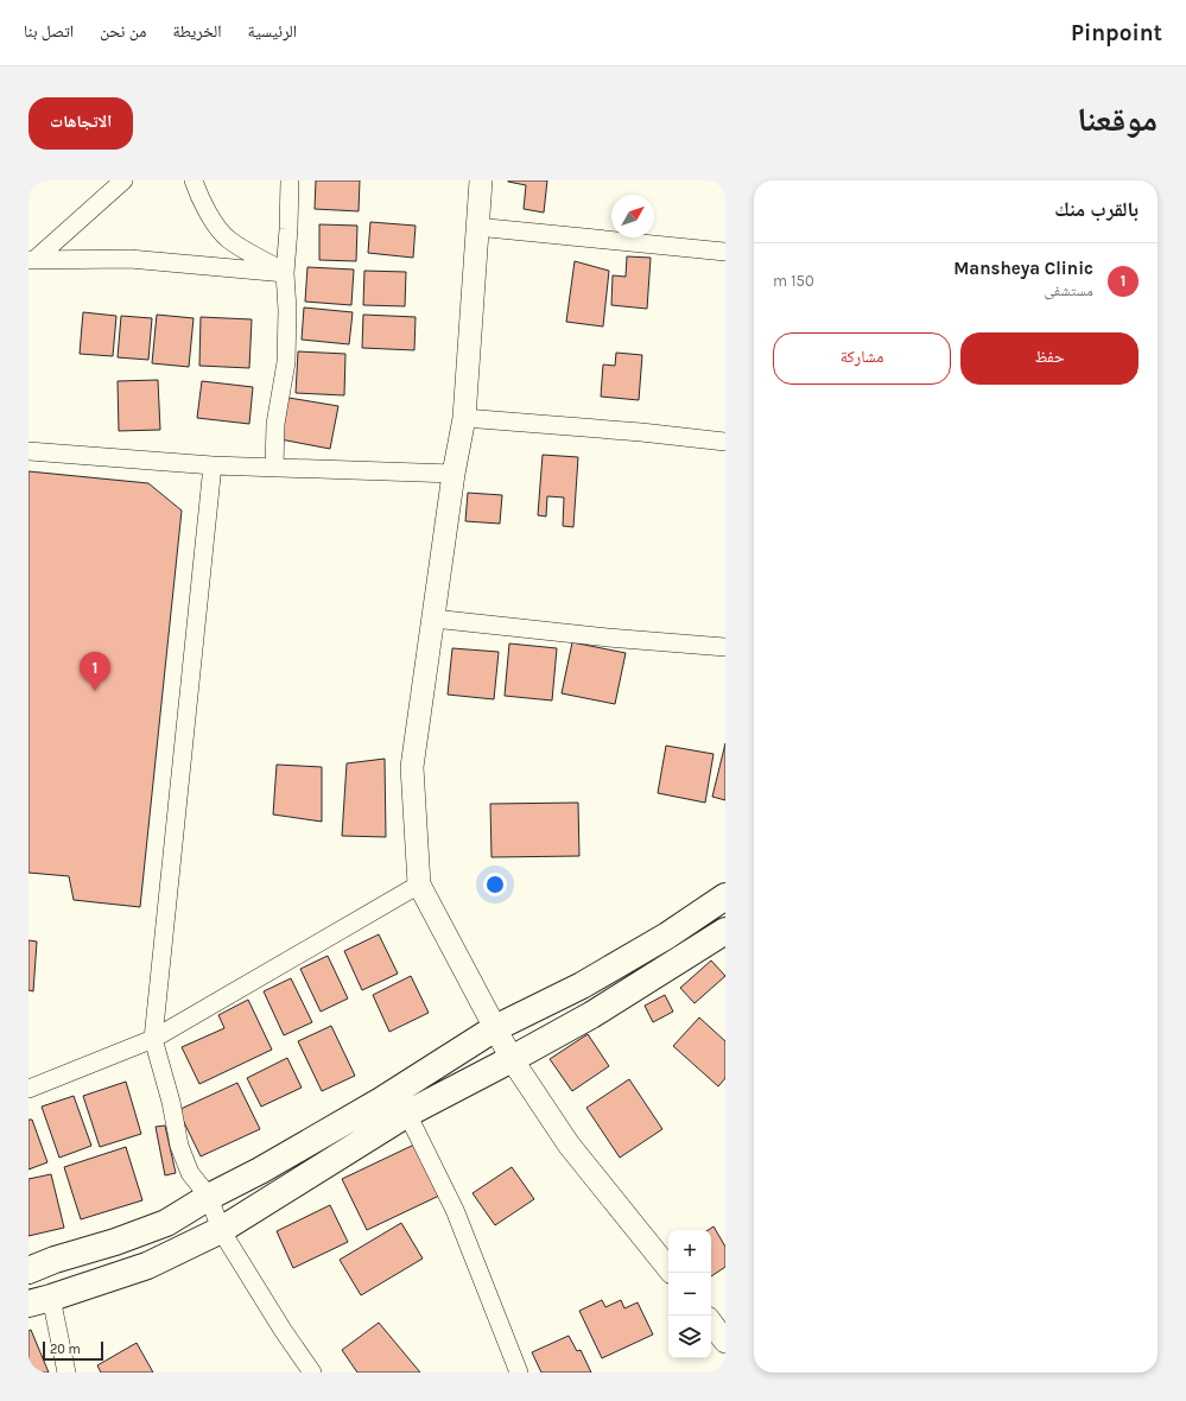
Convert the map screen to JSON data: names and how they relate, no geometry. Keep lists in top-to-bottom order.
{
  "scale_bar": "20 m",
  "north": "top right",
  "page": {
    "header": "Pinpoint",
    "nav": [
      "الرئيسية",
      "الخريطة",
      "من نحن",
      "اتصل بنا"
    ],
    "title": "موقعنا",
    "buttons": [
      "الاتجاهات",
      ["حفظ", "مشاركة"]
    ],
    "heading": "بالقرب منك",
    "list": [
      {
        "mark": "1",
        "name": "Mansheya Clinic",
        "note": "مستشفى",
        "value": "150 m"
      }
    ],
    "pins": "1",
    "map_buttons": ["+", "−"],
    "scale": "20 m"
  }
}
